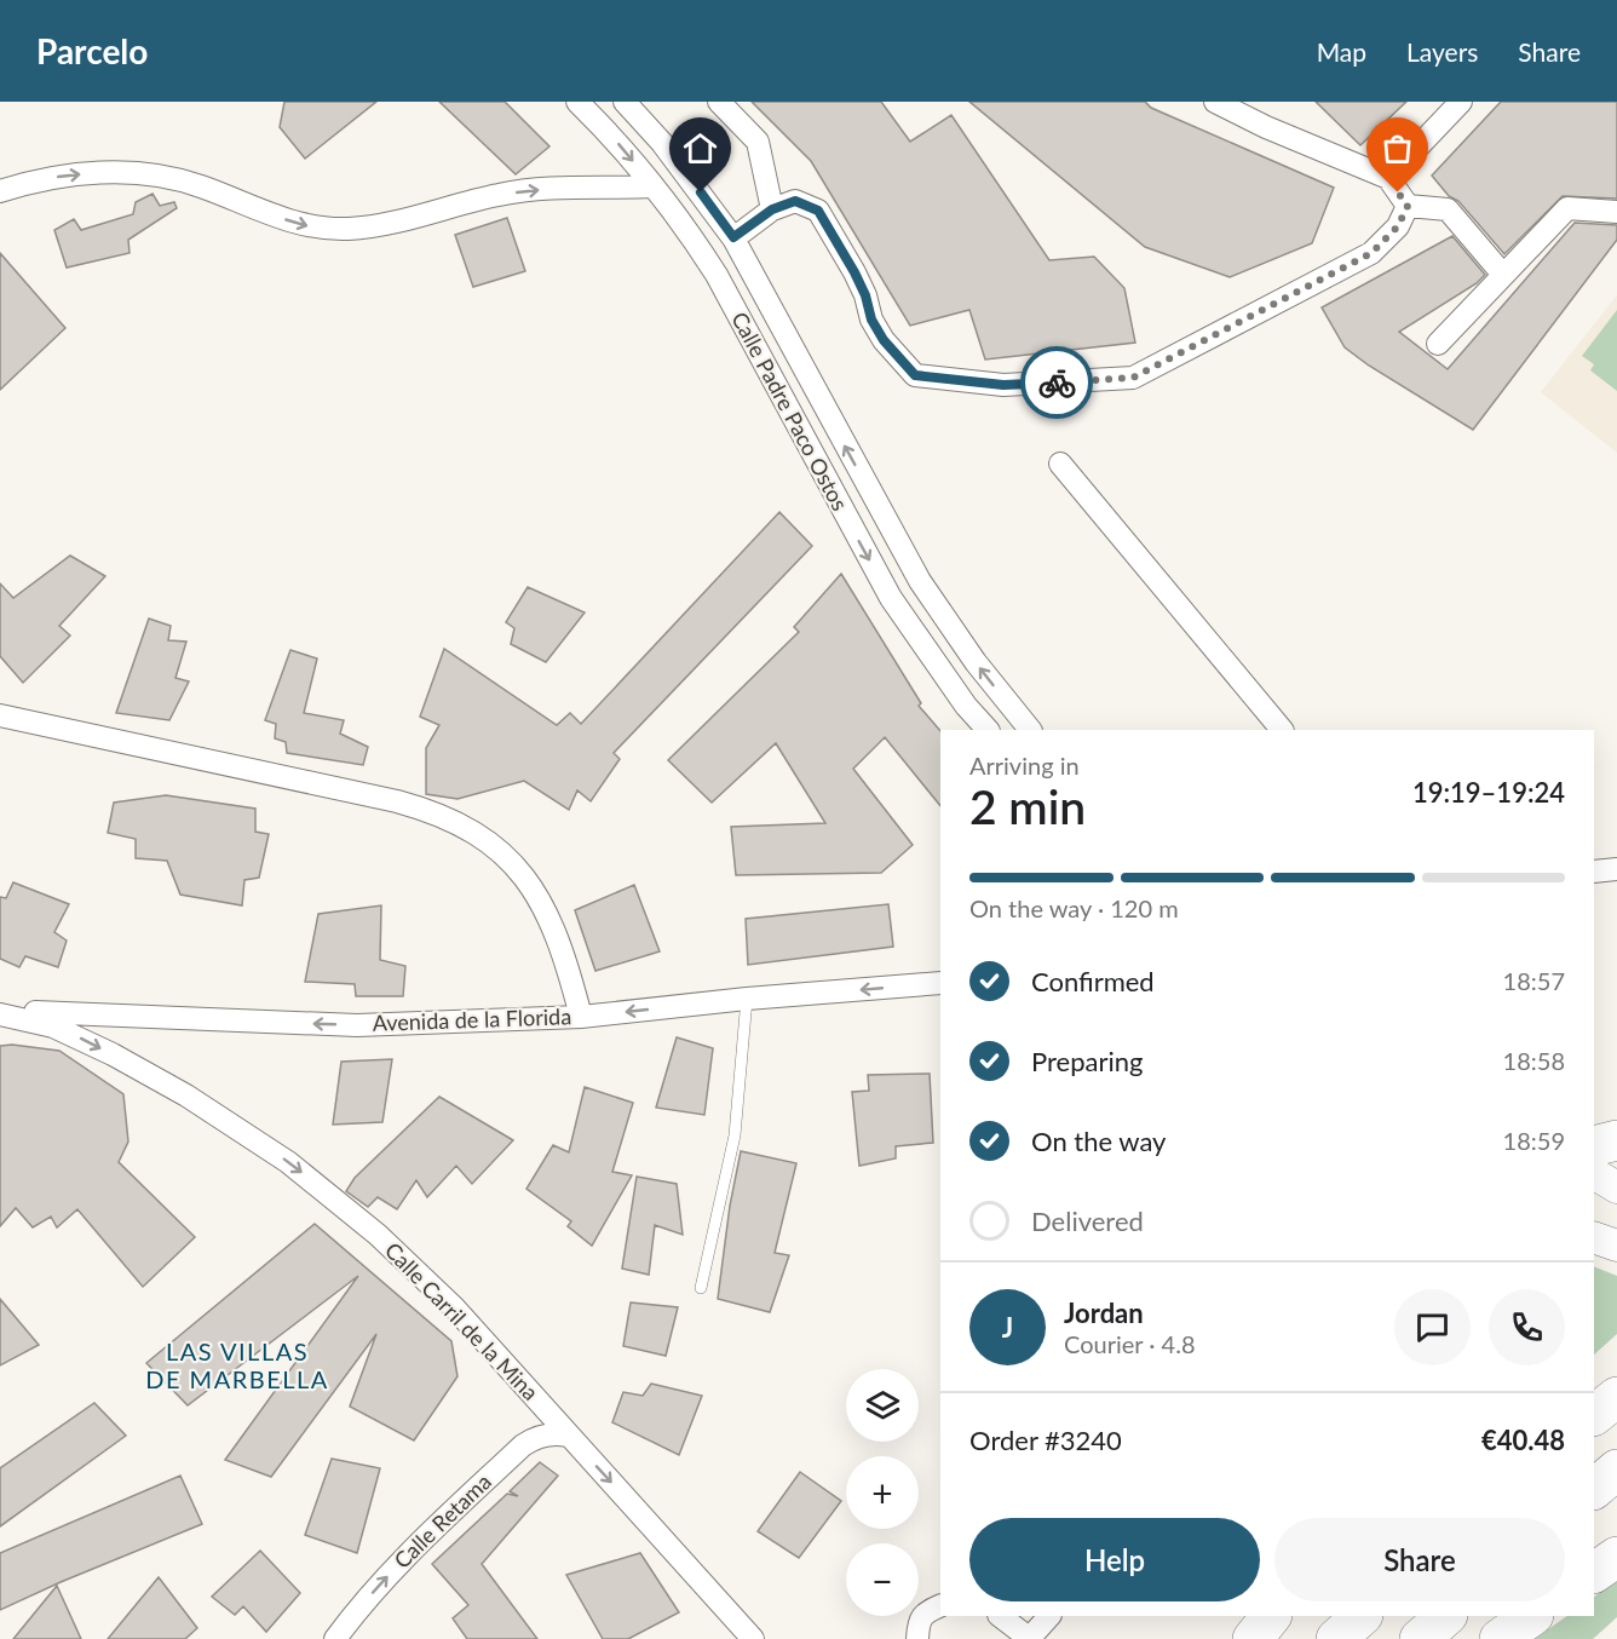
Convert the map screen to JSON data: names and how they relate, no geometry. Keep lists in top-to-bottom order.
{
  "streets": {
    "street": [
      "Calle Padre Paco Ostos",
      "Avenida de la Florida",
      "Calle Carril de la Mina",
      "Calle Retama"
    ]
  },
  "crossings": [
    ["Avenida de la Florida", "Calle Carril de la Mina"],
    ["Calle Carril de la Mina", "Calle Retama"]
  ],
  "one_way": ["Avenida de la Florida", "Calle Carril de la Mina", "Calle Retama"],
  "districts": ["LAS VILLAS DE MARBELLA"],
  "page": {
    "header": "Parcelo",
    "nav": ["Map", "Layers", "Share"],
    "heading": ["2 min", "Arriving in", "19:19–19:24"],
    "panel": [
      "Jordan",
      "Courier · 4.8",
      "Order #3240",
      "€40.48"
    ],
    "bar": "On the way · 120 m",
    "list": [
      ["Confirmed", "18:57"],
      ["Preparing", "18:58"],
      ["On the way", "18:59"],
      "Delivered"
    ],
    "round": "J",
    "map_buttons": ["+", "−"],
    "buttons": ["Help", "Share"]
  }
}
